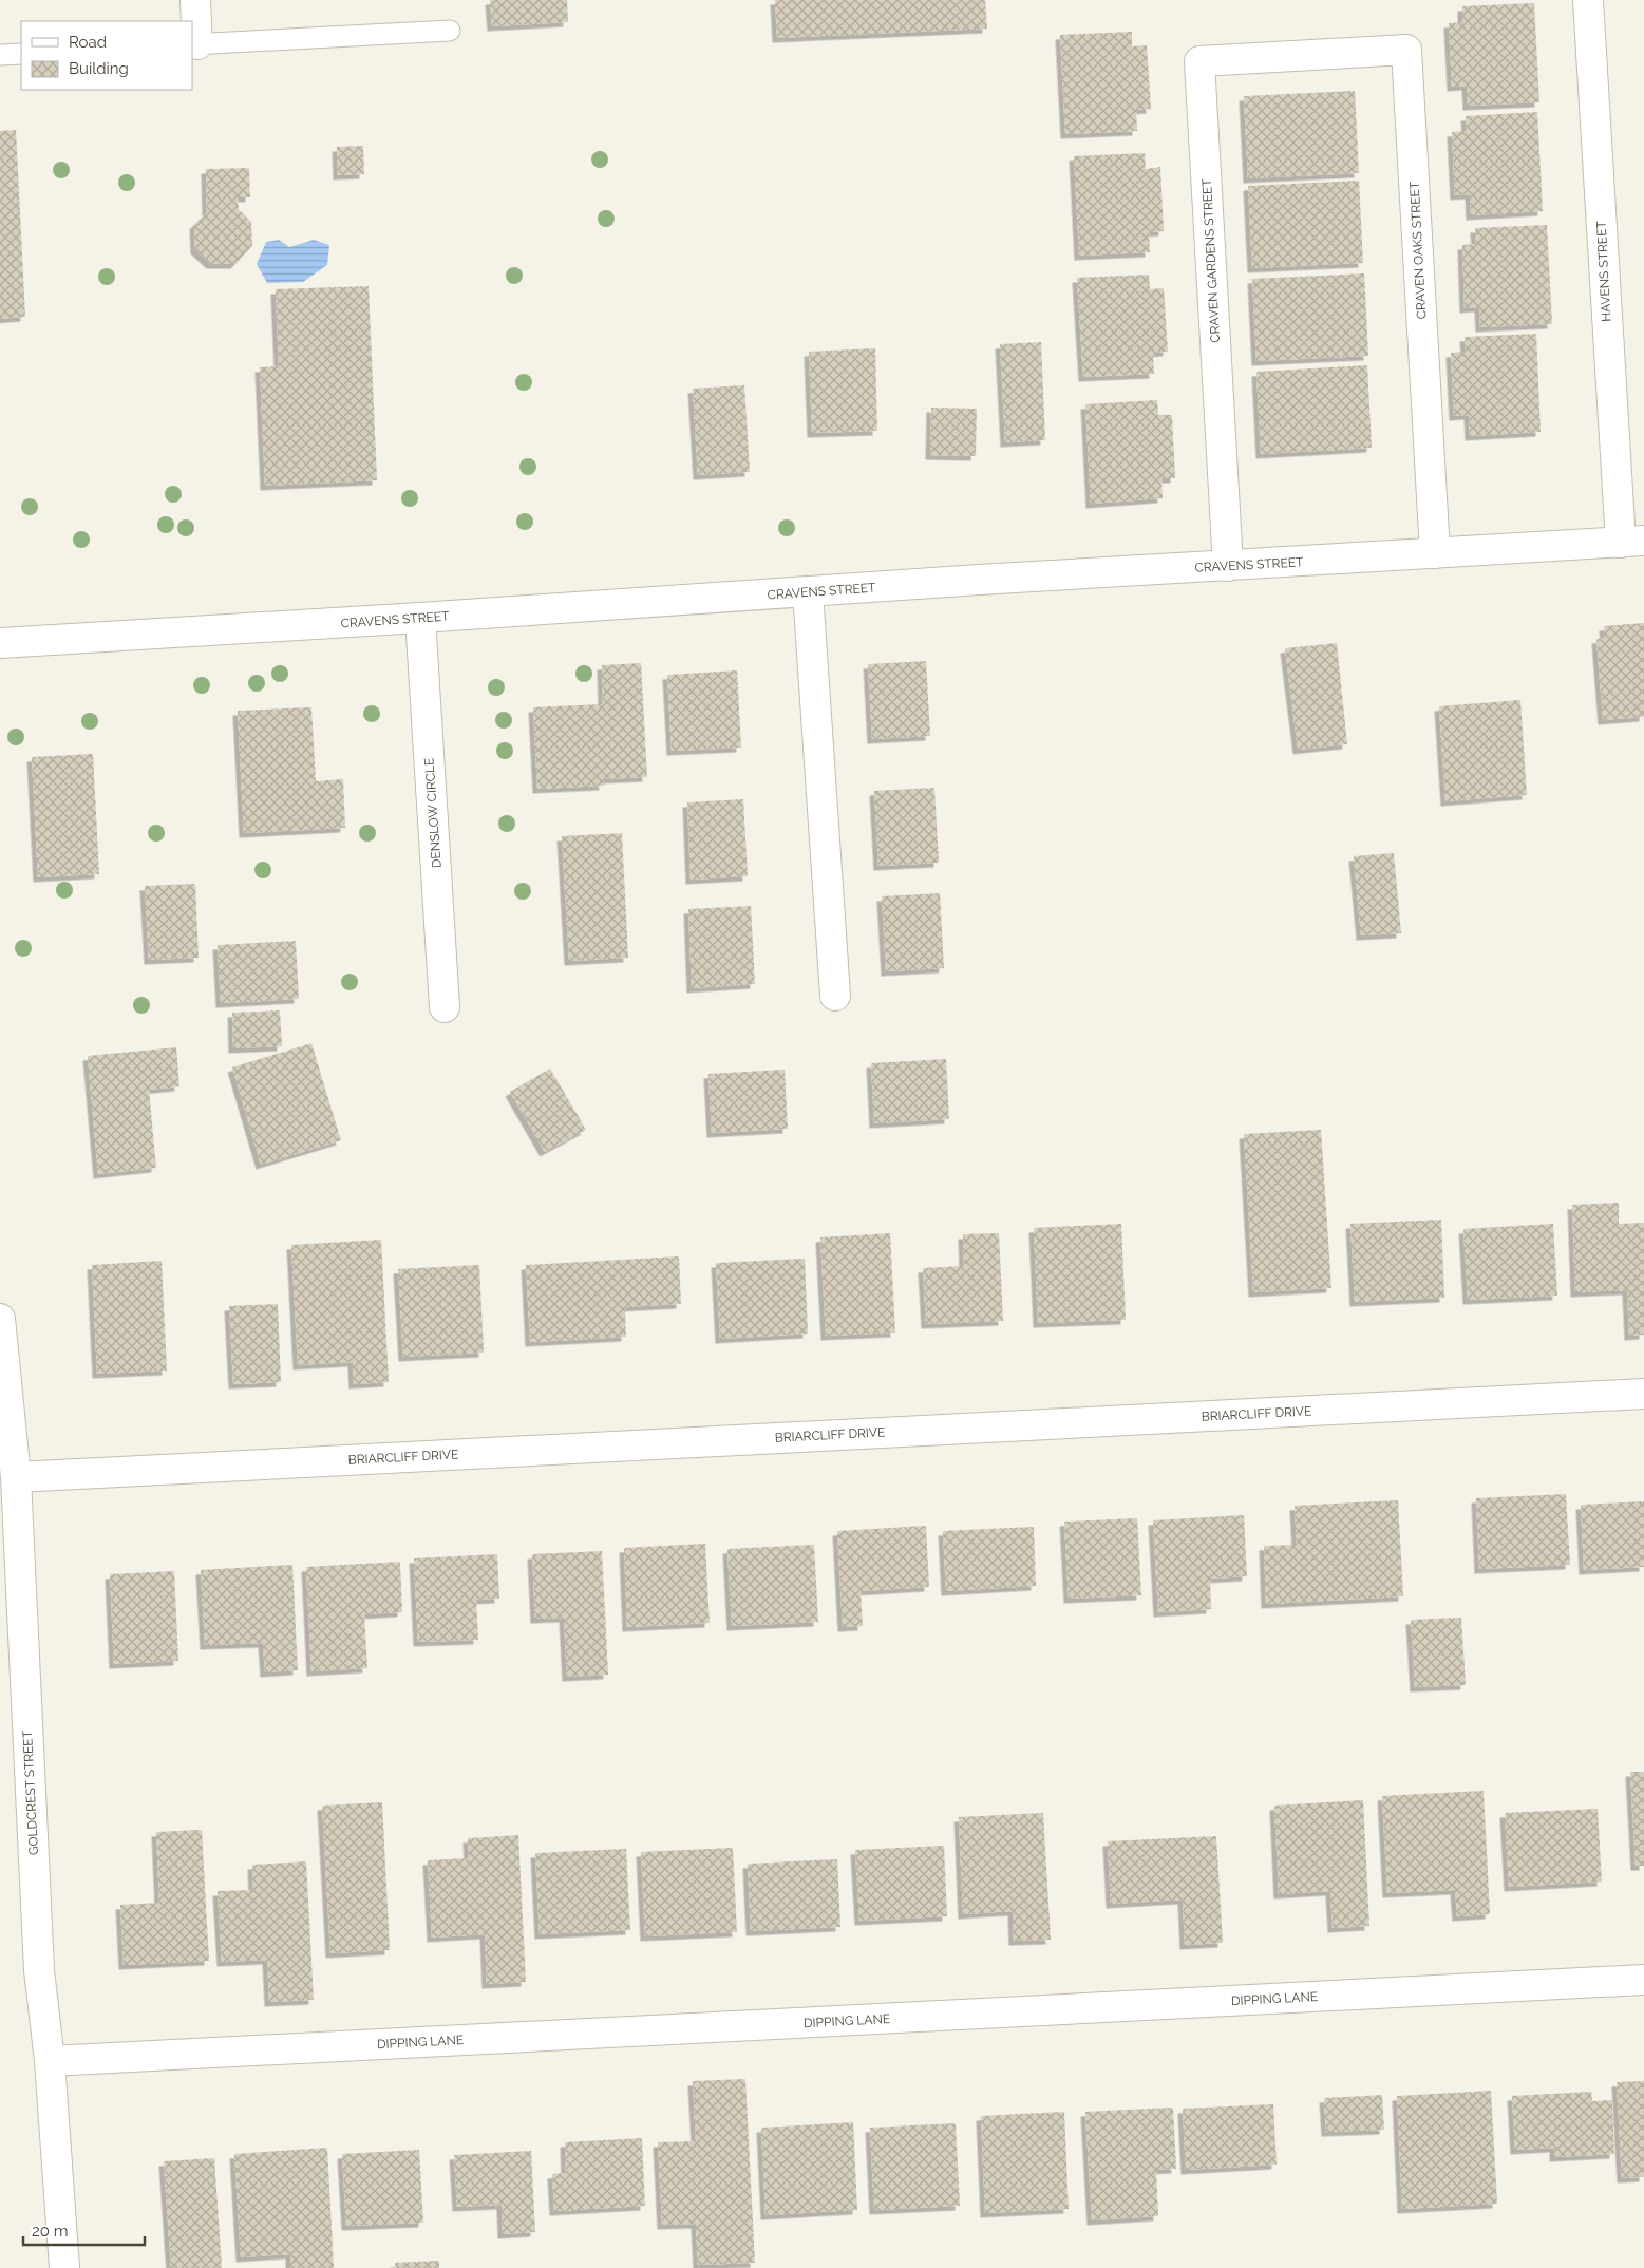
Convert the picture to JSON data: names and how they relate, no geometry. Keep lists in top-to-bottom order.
{
  "streets": {
    "street": [
      "CRAVEN OAKS STREET",
      "CRAVEN GARDENS STREET",
      "HAVENS STREET",
      "CRAVENS STREET",
      "DENSLOW CIRCLE",
      "BRIARCLIFF DRIVE",
      "GOLDCREST STREET",
      "DIPPING LANE"
    ]
  },
  "crossings": [
    ["CRAVEN OAKS STREET", "CRAVEN GARDENS STREET"],
    ["CRAVEN OAKS STREET", "CRAVENS STREET"],
    ["CRAVEN GARDENS STREET", "CRAVENS STREET"],
    ["HAVENS STREET", "CRAVENS STREET"],
    ["CRAVENS STREET", "DENSLOW CIRCLE"],
    ["BRIARCLIFF DRIVE", "GOLDCREST STREET"],
    ["GOLDCREST STREET", "DIPPING LANE"]
  ],
  "legend": ["Road", "Building"],
  "scale_bar": "20 m"
}
